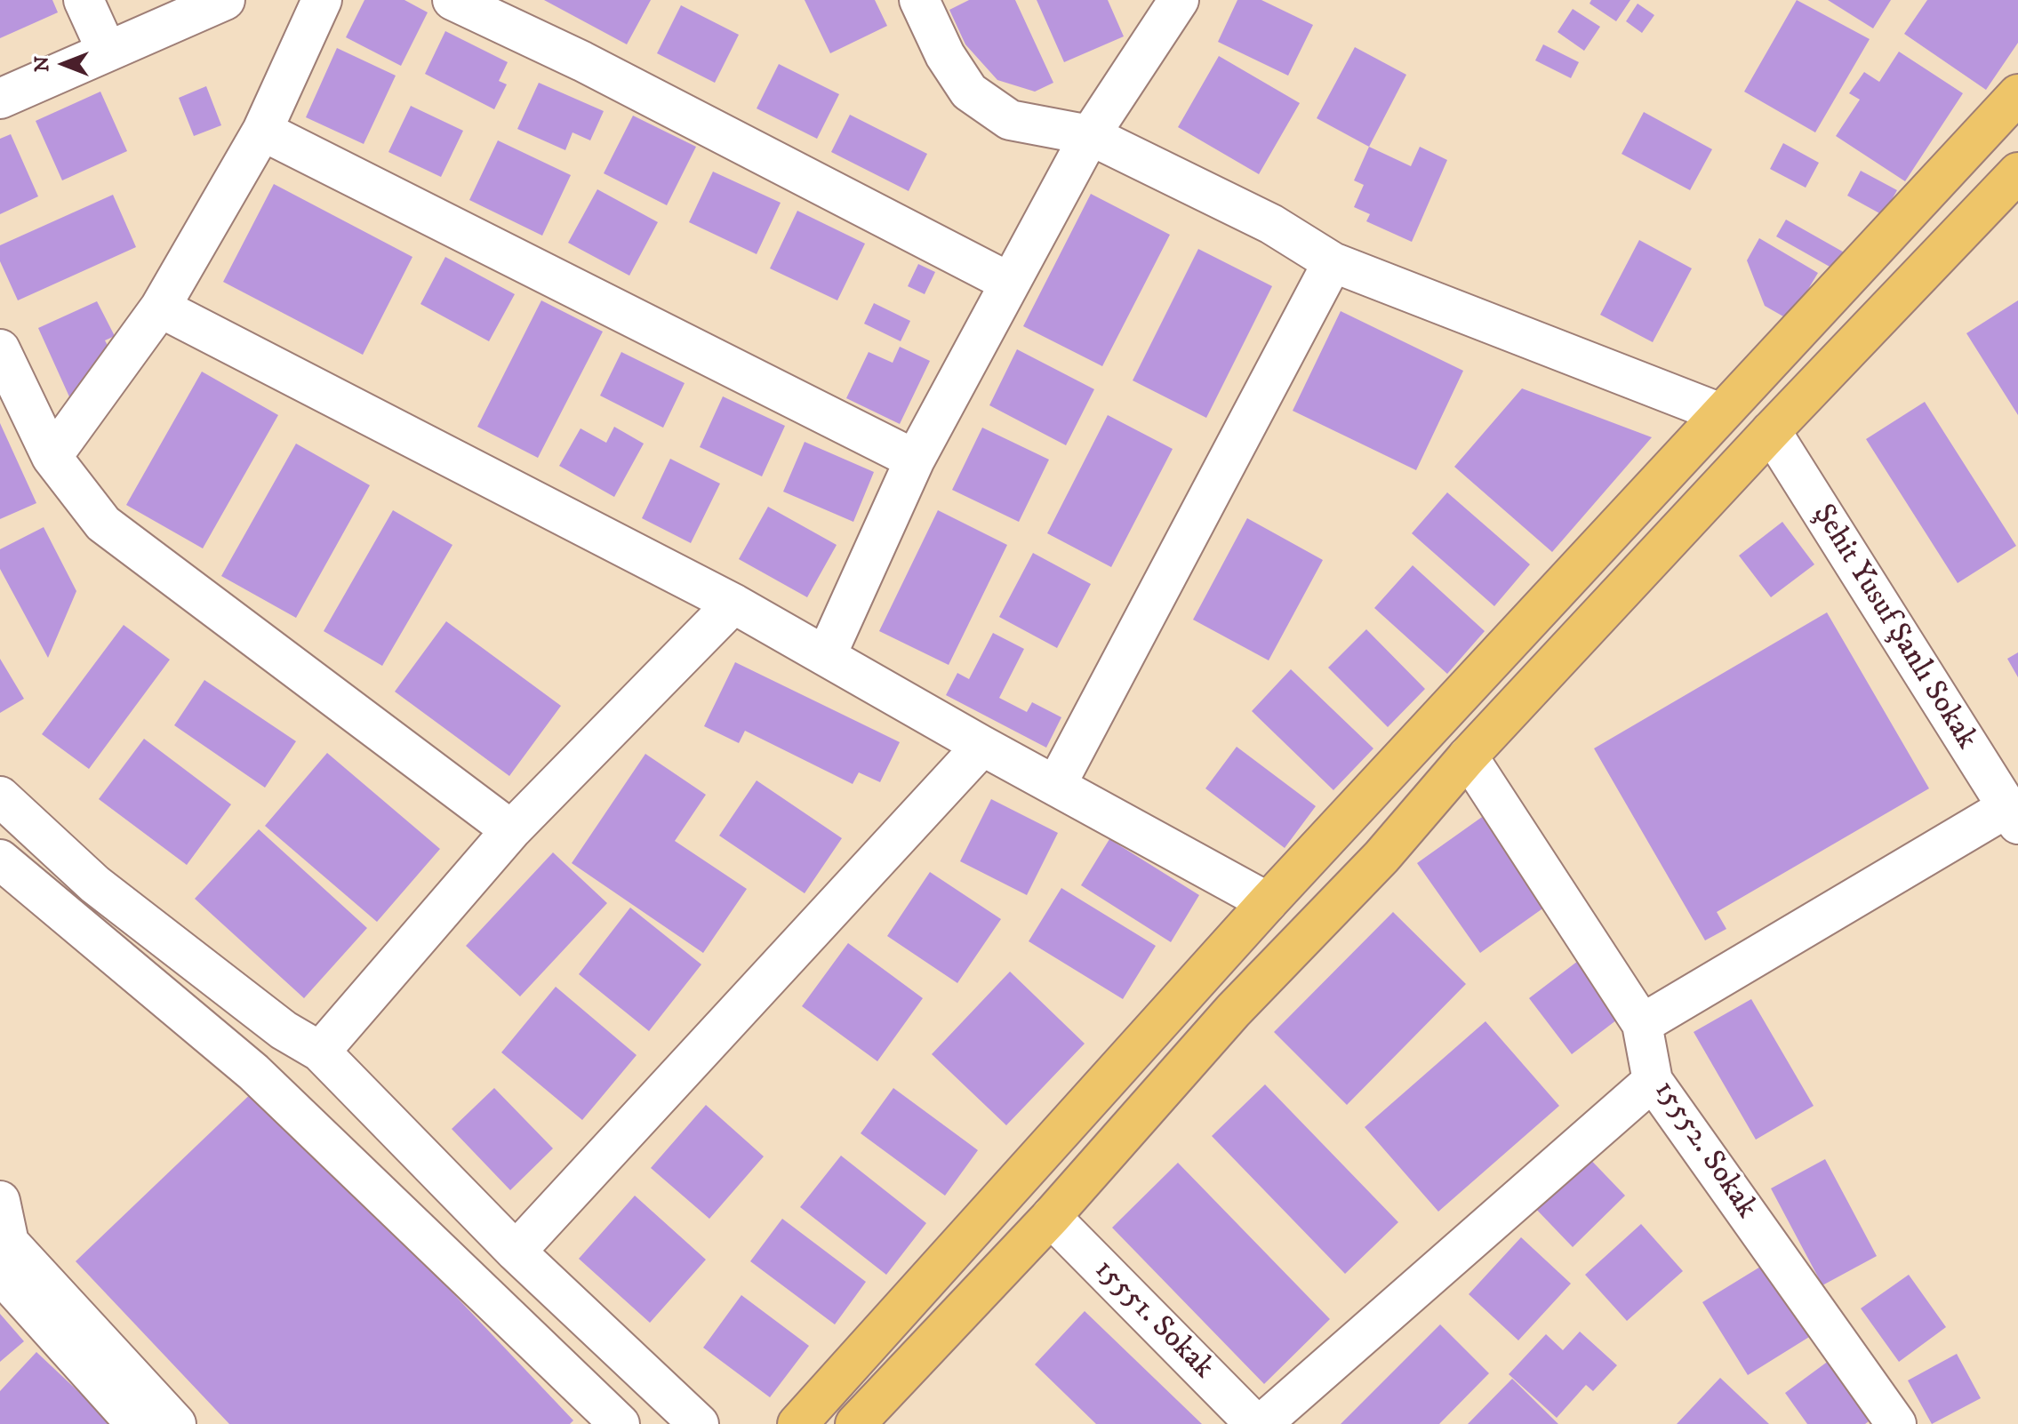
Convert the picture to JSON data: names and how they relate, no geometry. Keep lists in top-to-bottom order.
{
  "streets": {
    "street": ["Şehit Yusuf Şanlı Sokak", "15552. Sokak", "15551. Sokak"]
  },
  "north": "left"
}
